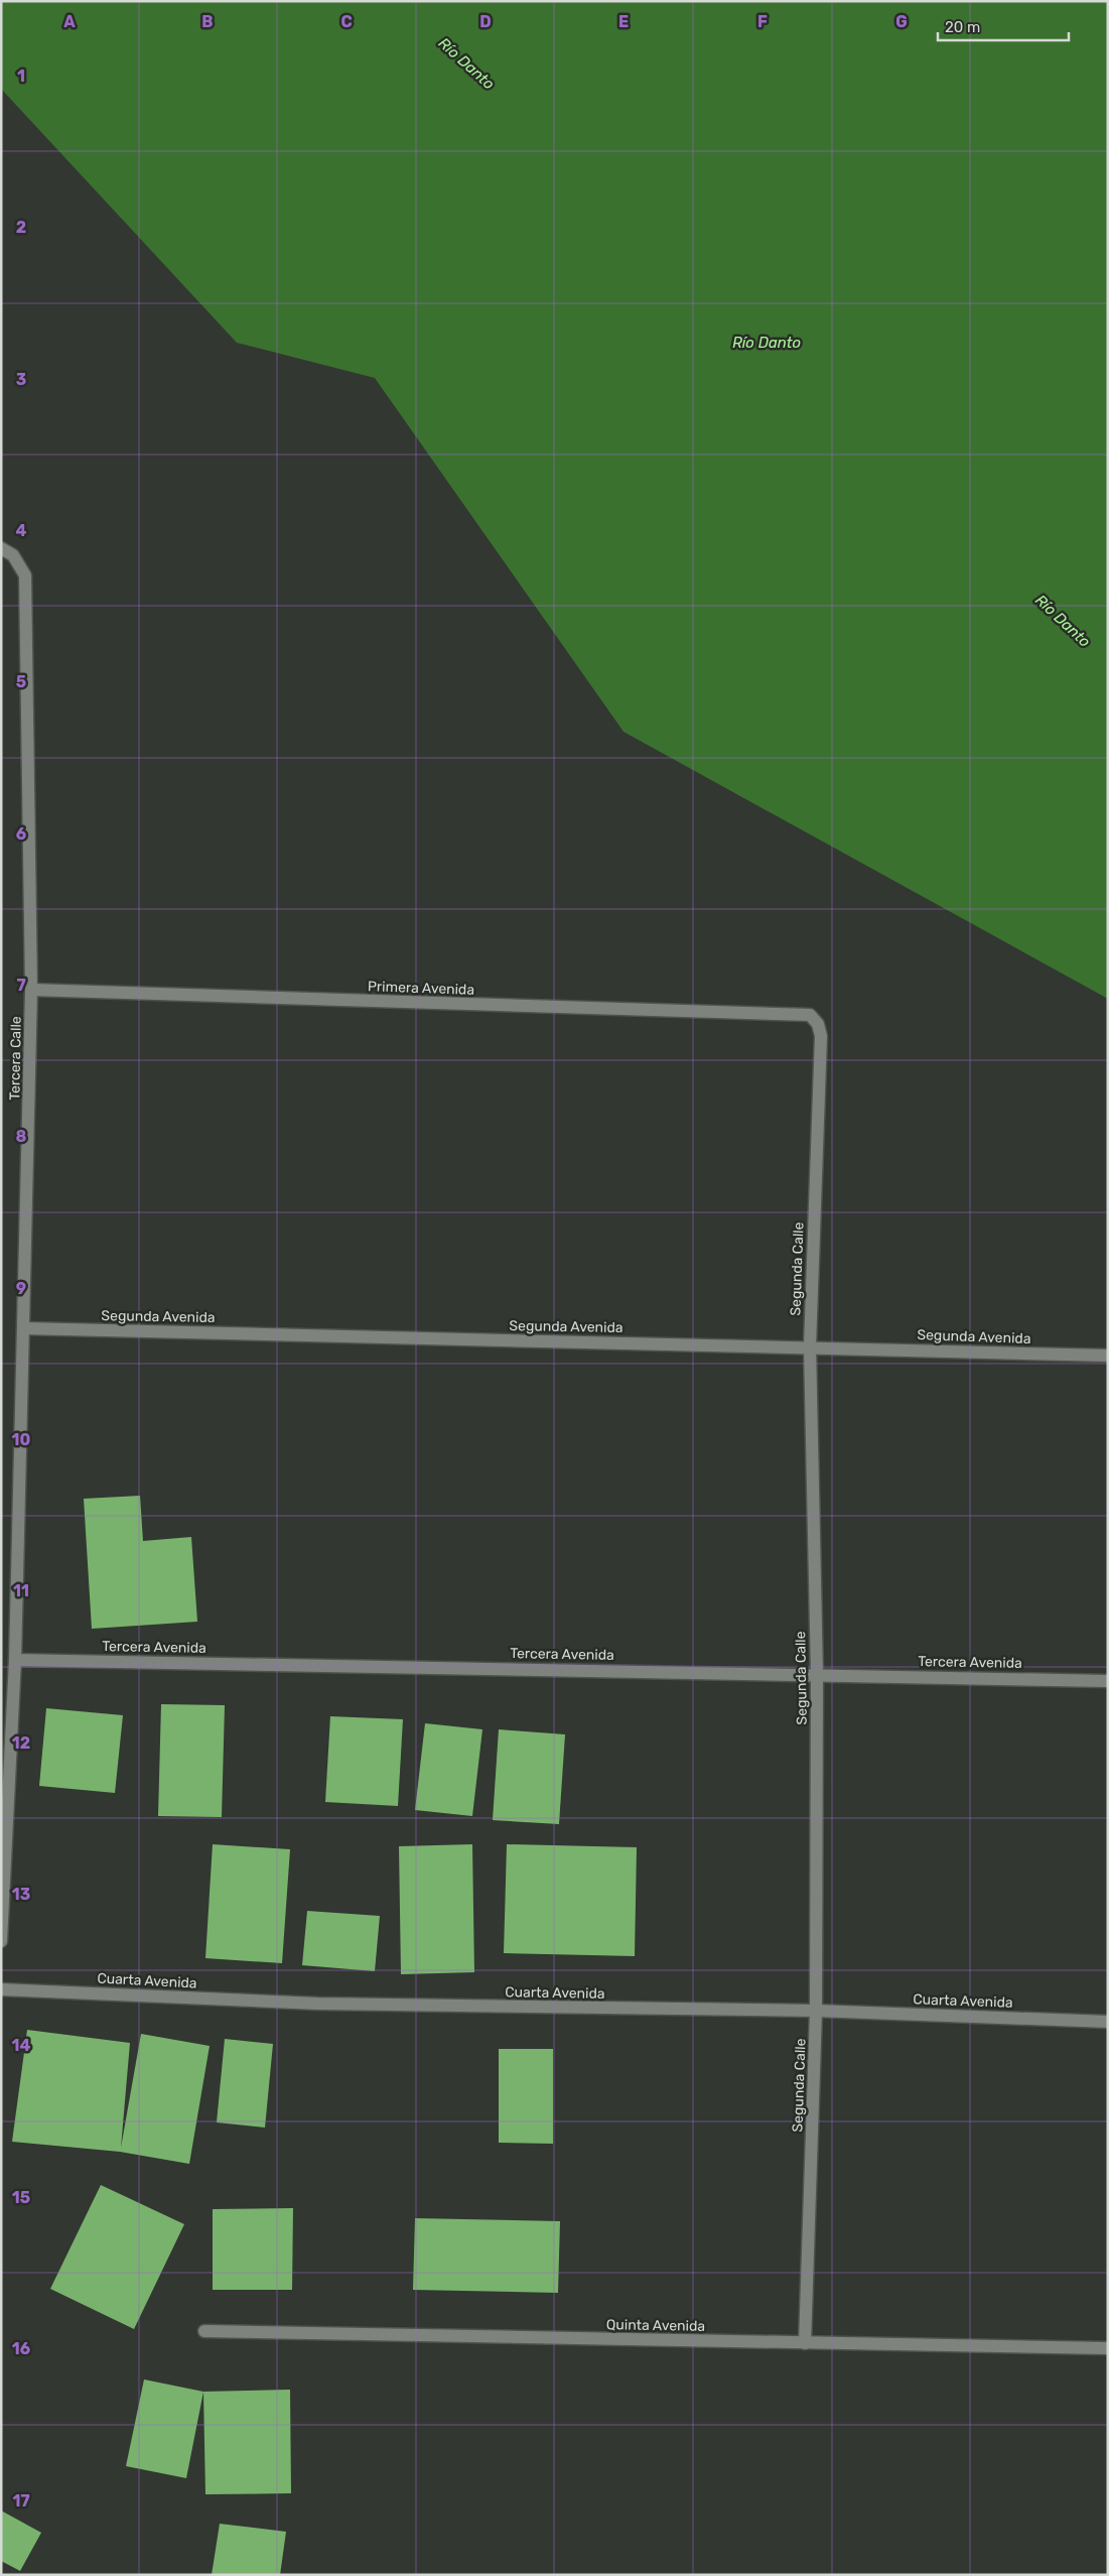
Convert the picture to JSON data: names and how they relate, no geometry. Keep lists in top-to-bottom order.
{
  "streets": {
    "street": [
      "Primera Avenida",
      "Tercera Calle",
      "Segunda Calle",
      "Segunda Avenida",
      "Tercera Avenida",
      "Cuarta Avenida",
      "Quinta Avenida"
    ]
  },
  "crossings": [
    ["Primera Avenida", "Tercera Calle"],
    ["Primera Avenida", "Segunda Calle"],
    ["Tercera Calle", "Segunda Avenida"],
    ["Tercera Calle", "Tercera Avenida"],
    ["Segunda Calle", "Segunda Avenida"],
    ["Segunda Calle", "Tercera Avenida"],
    ["Segunda Calle", "Cuarta Avenida"],
    ["Segunda Calle", "Quinta Avenida"]
  ],
  "water": ["Río Danto"],
  "scale_bar": "20 m",
  "grid": {
    "columns": [
      "A",
      "B",
      "C",
      "D",
      "E",
      "F",
      "G"
    ],
    "rows": [
      "1",
      "2",
      "3",
      "4",
      "5",
      "6",
      "7",
      "8",
      "9",
      "10",
      "11",
      "12",
      "13",
      "14",
      "15",
      "16",
      "17"
    ]
  }
}
